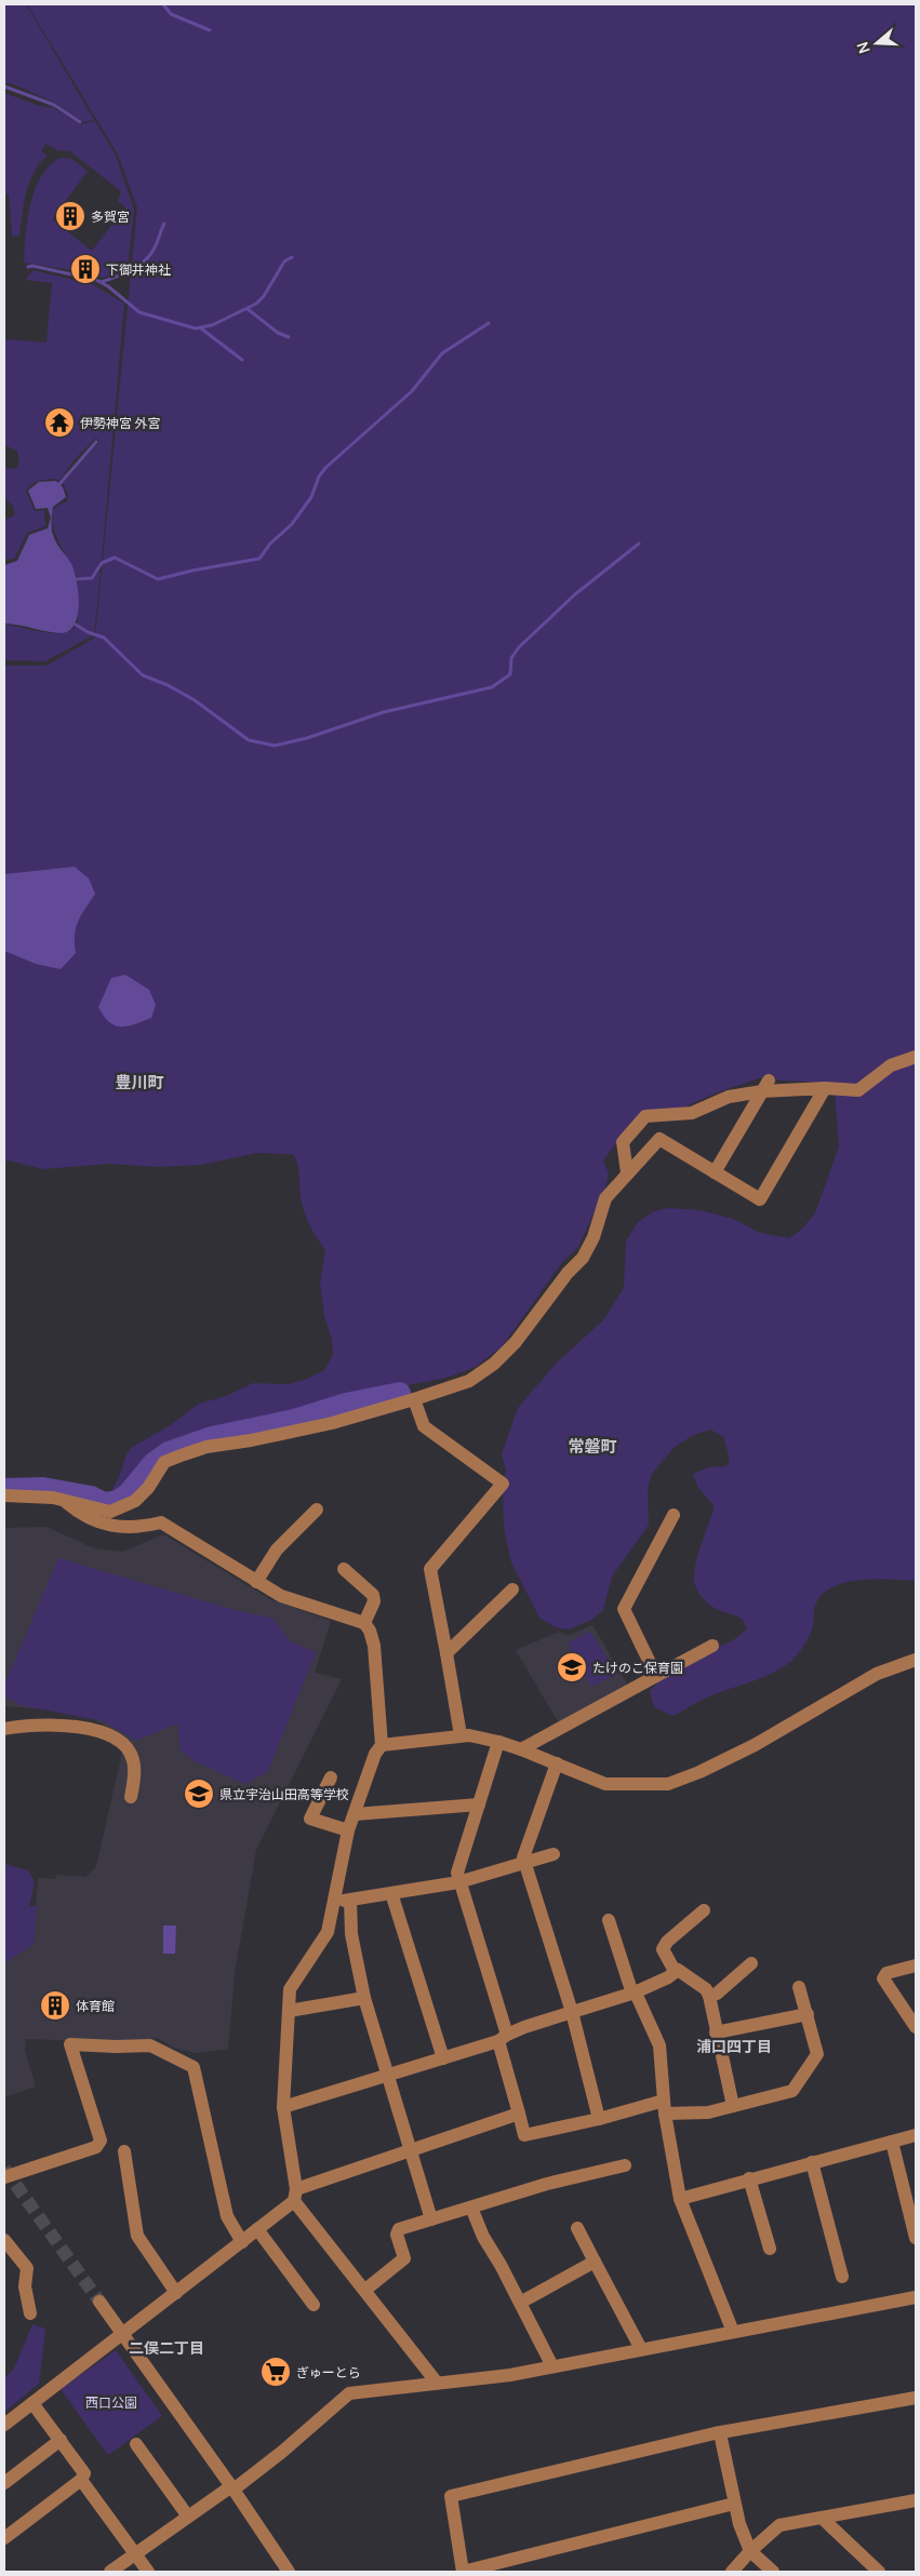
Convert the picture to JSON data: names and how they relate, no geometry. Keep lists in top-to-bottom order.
{
  "districts": [
    "豊川町",
    "常磐町",
    "浦口四丁目",
    "二俣二丁目"
  ],
  "parks": ["西口公園"],
  "places": {
    "building": ["多賀宮", "下御井神社", "体育館"],
    "temple": ["伊勢神宮 外宮"],
    "school or university": ["たけのこ保育園", "県立宇治山田高等学校"],
    "supermarket": ["ぎゅーとら"]
  },
  "north": "left"
}
